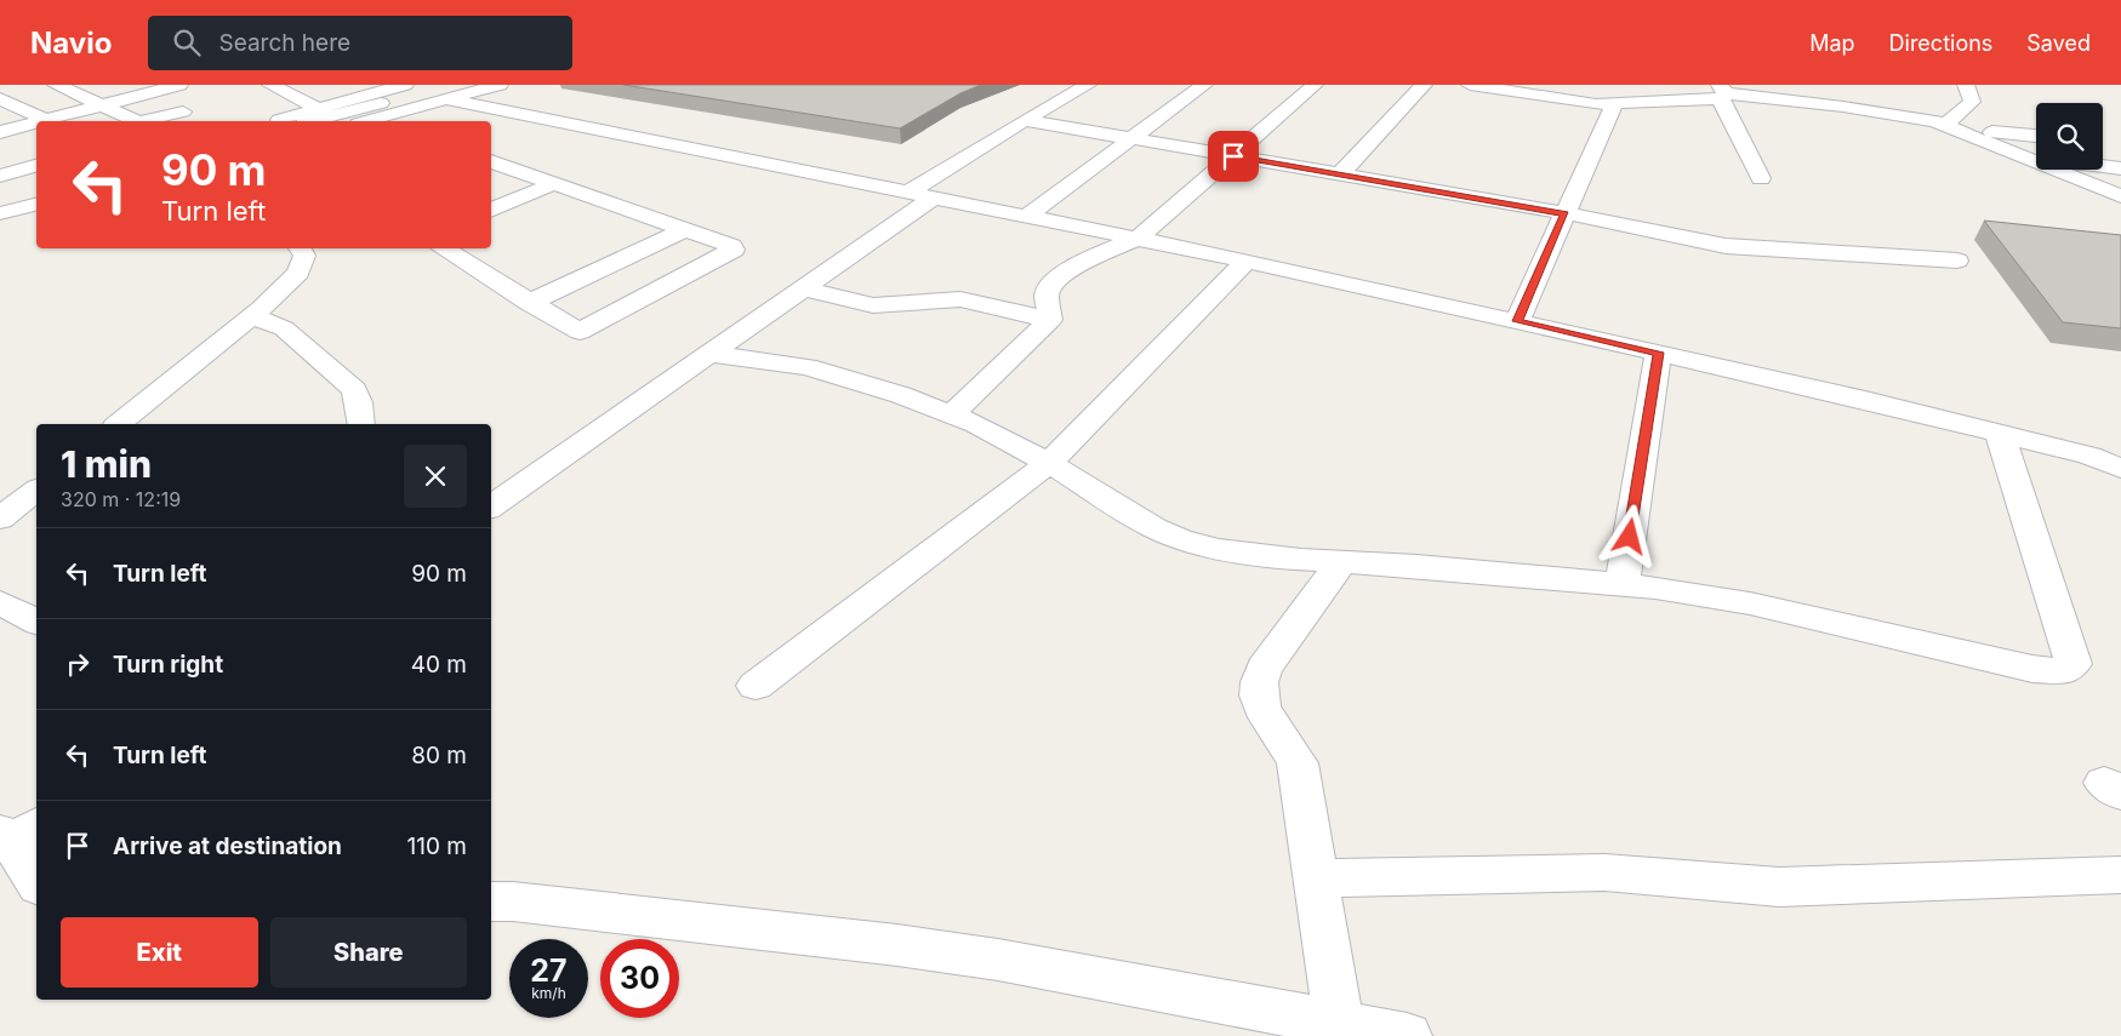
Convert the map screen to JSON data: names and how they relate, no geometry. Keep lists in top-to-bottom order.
{
  "page": {
    "header": "Navio",
    "search": "Search here",
    "nav": ["Map", "Directions", "Saved"],
    "turn": ["90 m", "Turn left"],
    "heading": ["1 min", "320 m · 12:19"],
    "list": [
      {
        "name": "Turn left",
        "value": "90 m"
      },
      {
        "name": "Turn right",
        "value": "40 m"
      },
      {
        "name": "Turn left",
        "value": "80 m"
      },
      {
        "name": "Arrive at destination",
        "value": "110 m"
      }
    ],
    "buttons": ["Exit", "Share"],
    "speed": "27 km/h",
    "limit": "30"
  }
}
